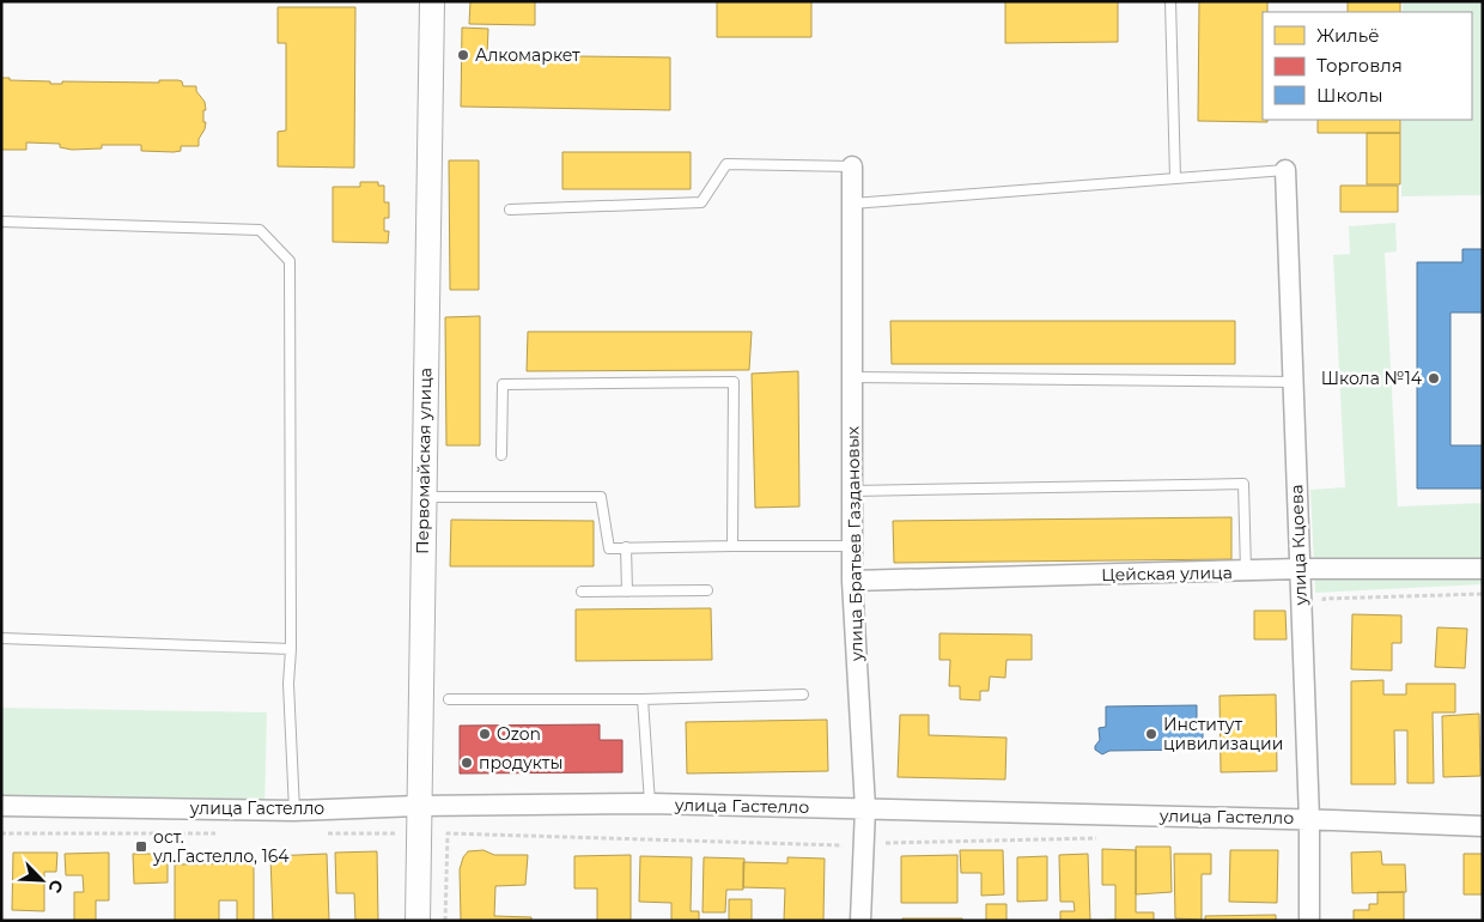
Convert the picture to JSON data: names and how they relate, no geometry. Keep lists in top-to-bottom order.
{
  "streets": {
    "street": [
      "Первомайская улица",
      "улица Братьев Газдановых",
      "улица Кцоева",
      "Цейская улица",
      "улица Гастелло"
    ]
  },
  "crossings": [
    ["Первомайская улица", "улица Гастелло"],
    ["улица Братьев Газдановых", "Цейская улица"],
    ["улица Братьев Газдановых", "улица Гастелло"],
    ["улица Кцоева", "Цейская улица"],
    ["улица Кцоева", "улица Гастелло"]
  ],
  "places": {
    "other": [
      "Алкомаркет",
      "Школа №14",
      "Ozon",
      "Институт цивилизации",
      "продукты"
    ],
    "transit": ["ост. ул.Гастелло, 164"]
  },
  "legend": ["Жильё", "Торговля", "Школы"],
  "north": "bottom right"
}
